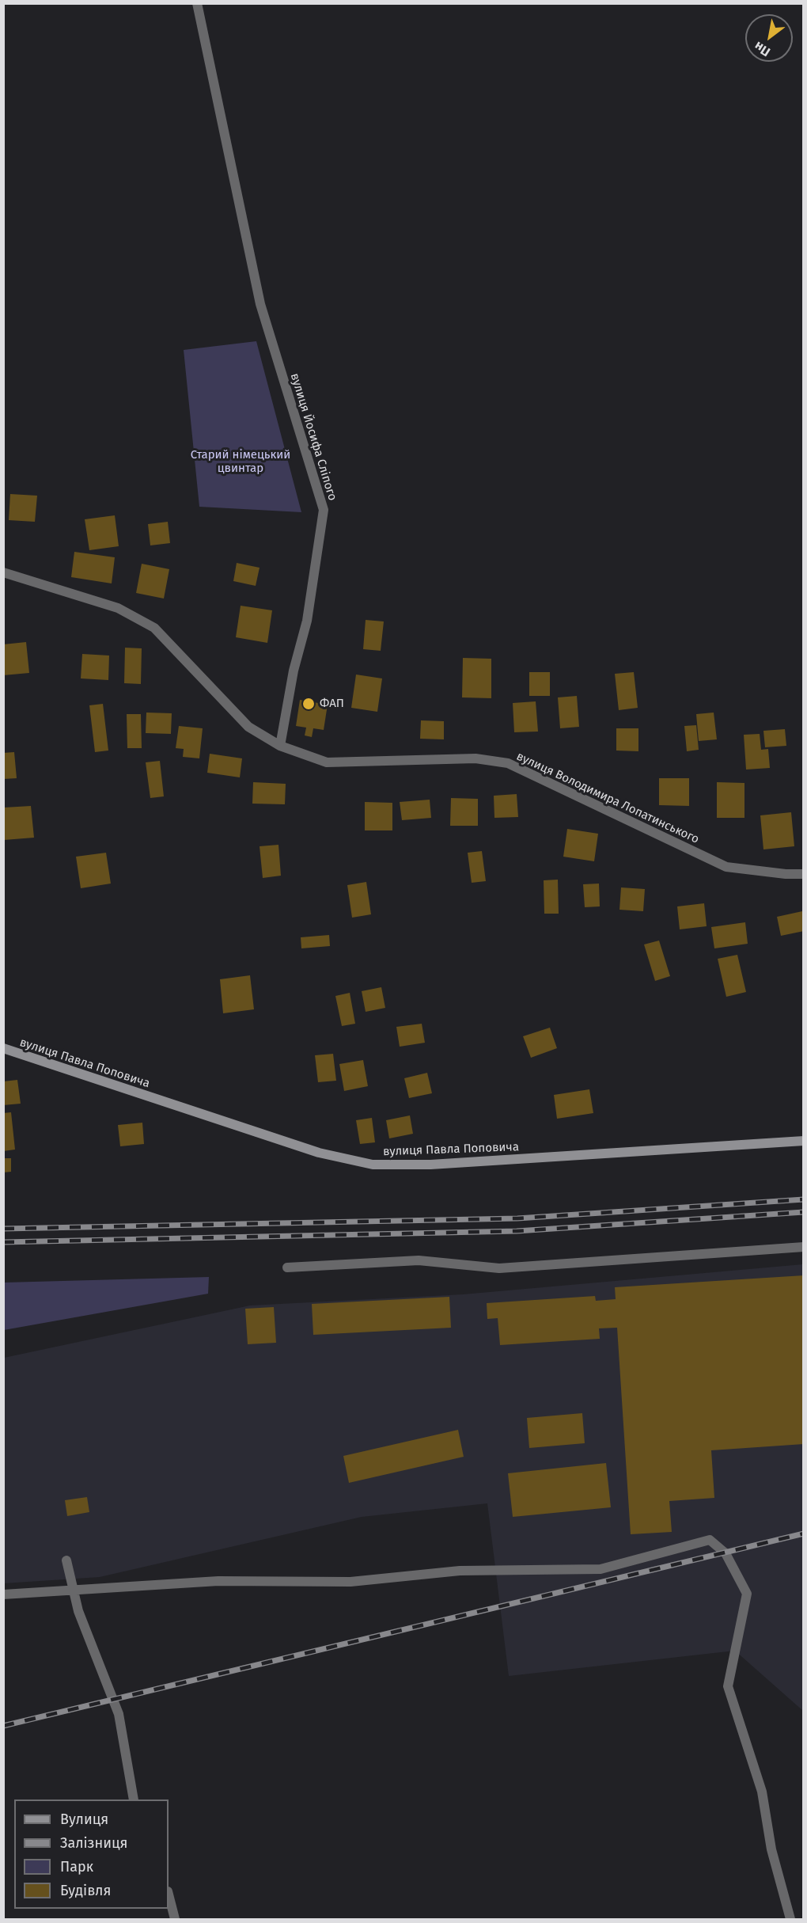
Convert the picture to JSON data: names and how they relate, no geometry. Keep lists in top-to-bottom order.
{
  "streets": {
    "street": ["вулиця Йосифа Сліпого", "вулиця Володимира Лопатинського", "вулиця Павла Поповича"]
  },
  "crossings": [
    ["вулиця Йосифа Сліпого", "вулиця Володимира Лопатинського"]
  ],
  "parks": ["Старий німецький цвинтар"],
  "places": ["ФАП"],
  "legend": [
    "Вулиця",
    "Залізниця",
    "Парк",
    "Будівля"
  ],
  "north": "bottom left"
}
